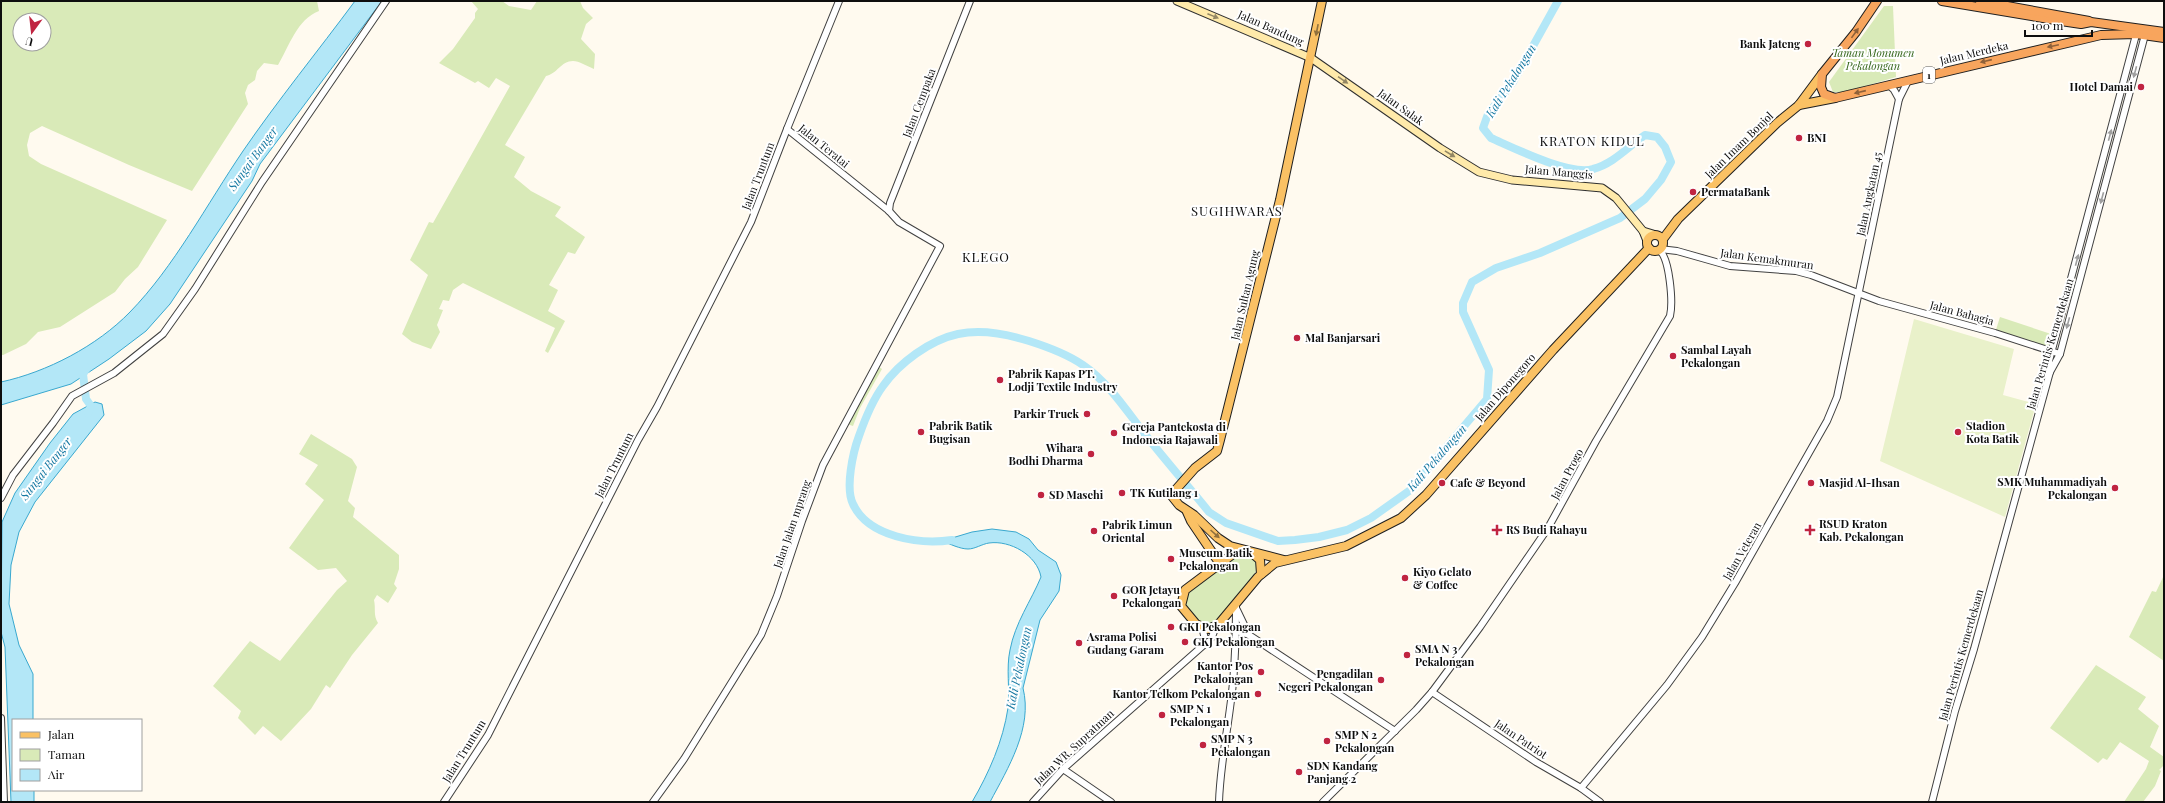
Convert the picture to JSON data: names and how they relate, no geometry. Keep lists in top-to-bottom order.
{
  "streets": {
    "highway": ["Jalan Merdeka", "1"],
    "main road": [
      "Jalan Bandung",
      "Jalan Salak",
      "Jalan Imam Bonjol",
      "Jalan Manggis",
      "Jalan Sultan Agung",
      "Jalan Diponegoro"
    ],
    "street": [
      "Jalan Cempaka",
      "Jalan Teratai",
      "Jalan Truntum",
      "Jalan Angkatan 45",
      "Jalan Kemakmuran",
      "Jalan Bahagia",
      "Jalan Perintis Kemerdekaan",
      "Jalan Progo",
      "Jalan Jalan mprang",
      "Jalan Veteran",
      "Jalan Patriot",
      "Jalan WR. Supratman"
    ]
  },
  "crossings": [
    ["Jalan Bandung", "Jalan Salak"],
    ["Jalan Bandung", "Jalan Sultan Agung"],
    ["Jalan Merdeka", "1"],
    ["Jalan Merdeka", "Jalan Angkatan 45"],
    ["Jalan Merdeka", "Jalan Perintis Kemerdekaan"],
    ["1", "Jalan Perintis Kemerdekaan"],
    ["Jalan Cempaka", "Jalan Teratai"],
    ["Jalan Salak", "Jalan Manggis"],
    ["Jalan Salak", "Jalan Sultan Agung"],
    ["Jalan Imam Bonjol", "Jalan Kemakmuran"],
    ["Jalan Imam Bonjol", "Jalan Diponegoro"],
    ["Jalan Imam Bonjol", "Jalan Progo"],
    ["Jalan Teratai", "Jalan Truntum"],
    ["Jalan Teratai", "Jalan Jalan mprang"],
    ["Jalan Manggis", "Jalan Diponegoro"],
    ["Jalan Angkatan 45", "Jalan Kemakmuran"],
    ["Jalan Angkatan 45", "Jalan Bahagia"],
    ["Jalan Angkatan 45", "Jalan Veteran"],
    ["Jalan Kemakmuran", "Jalan Bahagia"],
    ["Jalan Kemakmuran", "Jalan Diponegoro"],
    ["Jalan Kemakmuran", "Jalan Progo"],
    ["Jalan Kemakmuran", "Jalan Veteran"],
    ["Jalan Bahagia", "Jalan Perintis Kemerdekaan"],
    ["Jalan Bahagia", "Jalan Veteran"],
    ["Jalan Diponegoro", "Jalan Progo"],
    ["Jalan Diponegoro", "Jalan WR. Supratman"],
    ["Jalan Progo", "Jalan Patriot"],
    ["Jalan Veteran", "Jalan Patriot"]
  ],
  "one_way": ["Jalan Bandung", "Jalan Salak"],
  "districts": ["KRATON KIDUL", "SUGIHWARAS", "KLEGO"],
  "water": ["Kali Pekalongan", "Sungai Banger"],
  "parks": ["Taman Monumen Pekalongan"],
  "places": {
    "other": [
      "Bank Jateng",
      "Hotel Damai",
      "BNI",
      "PermataBank",
      "Mal Banjarsari",
      "Sambal Layah Pekalongan",
      "Pabrik Kapas PT. Lodji Textile Industry",
      "Parkir Truck",
      "Pabrik Batik Bugisan",
      "Stadion Kota Batik",
      "Gereja Pantekosta di Indonesia Rajawali",
      "Wihara Bodhi Dharma",
      "Cafe & Beyond",
      "Masjid Al-Ihsan",
      "SMK Muhammadiyah Pekalongan",
      "TK Kutilang 1",
      "SD Masehi",
      "Pabrik Limun Oriental",
      "Museum Batik Pekalongan",
      "Kiyo Gelato & Coffee",
      "GOR Jetayu Pekalongan",
      "GKI Pekalongan",
      "GKJ Pekalongan",
      "Asrama Polisi Gudang Garam",
      "SMA N 3 Pekalongan",
      "Kantor Pos Pekalongan",
      "Pengadilan Negeri Pekalongan",
      "Kantor Telkom Pekalongan",
      "SMP N 1 Pekalongan",
      "SMP N 2 Pekalongan",
      "SMP N 3 Pekalongan",
      "SDN Kandang Panjang 2"
    ],
    "health": ["RS Budi Rahayu", "RSUD Kraton Kab. Pekalongan"]
  },
  "legend": ["Jalan", "Taman", "Air"],
  "scale_bar": "100 m",
  "north": "bottom"
}
